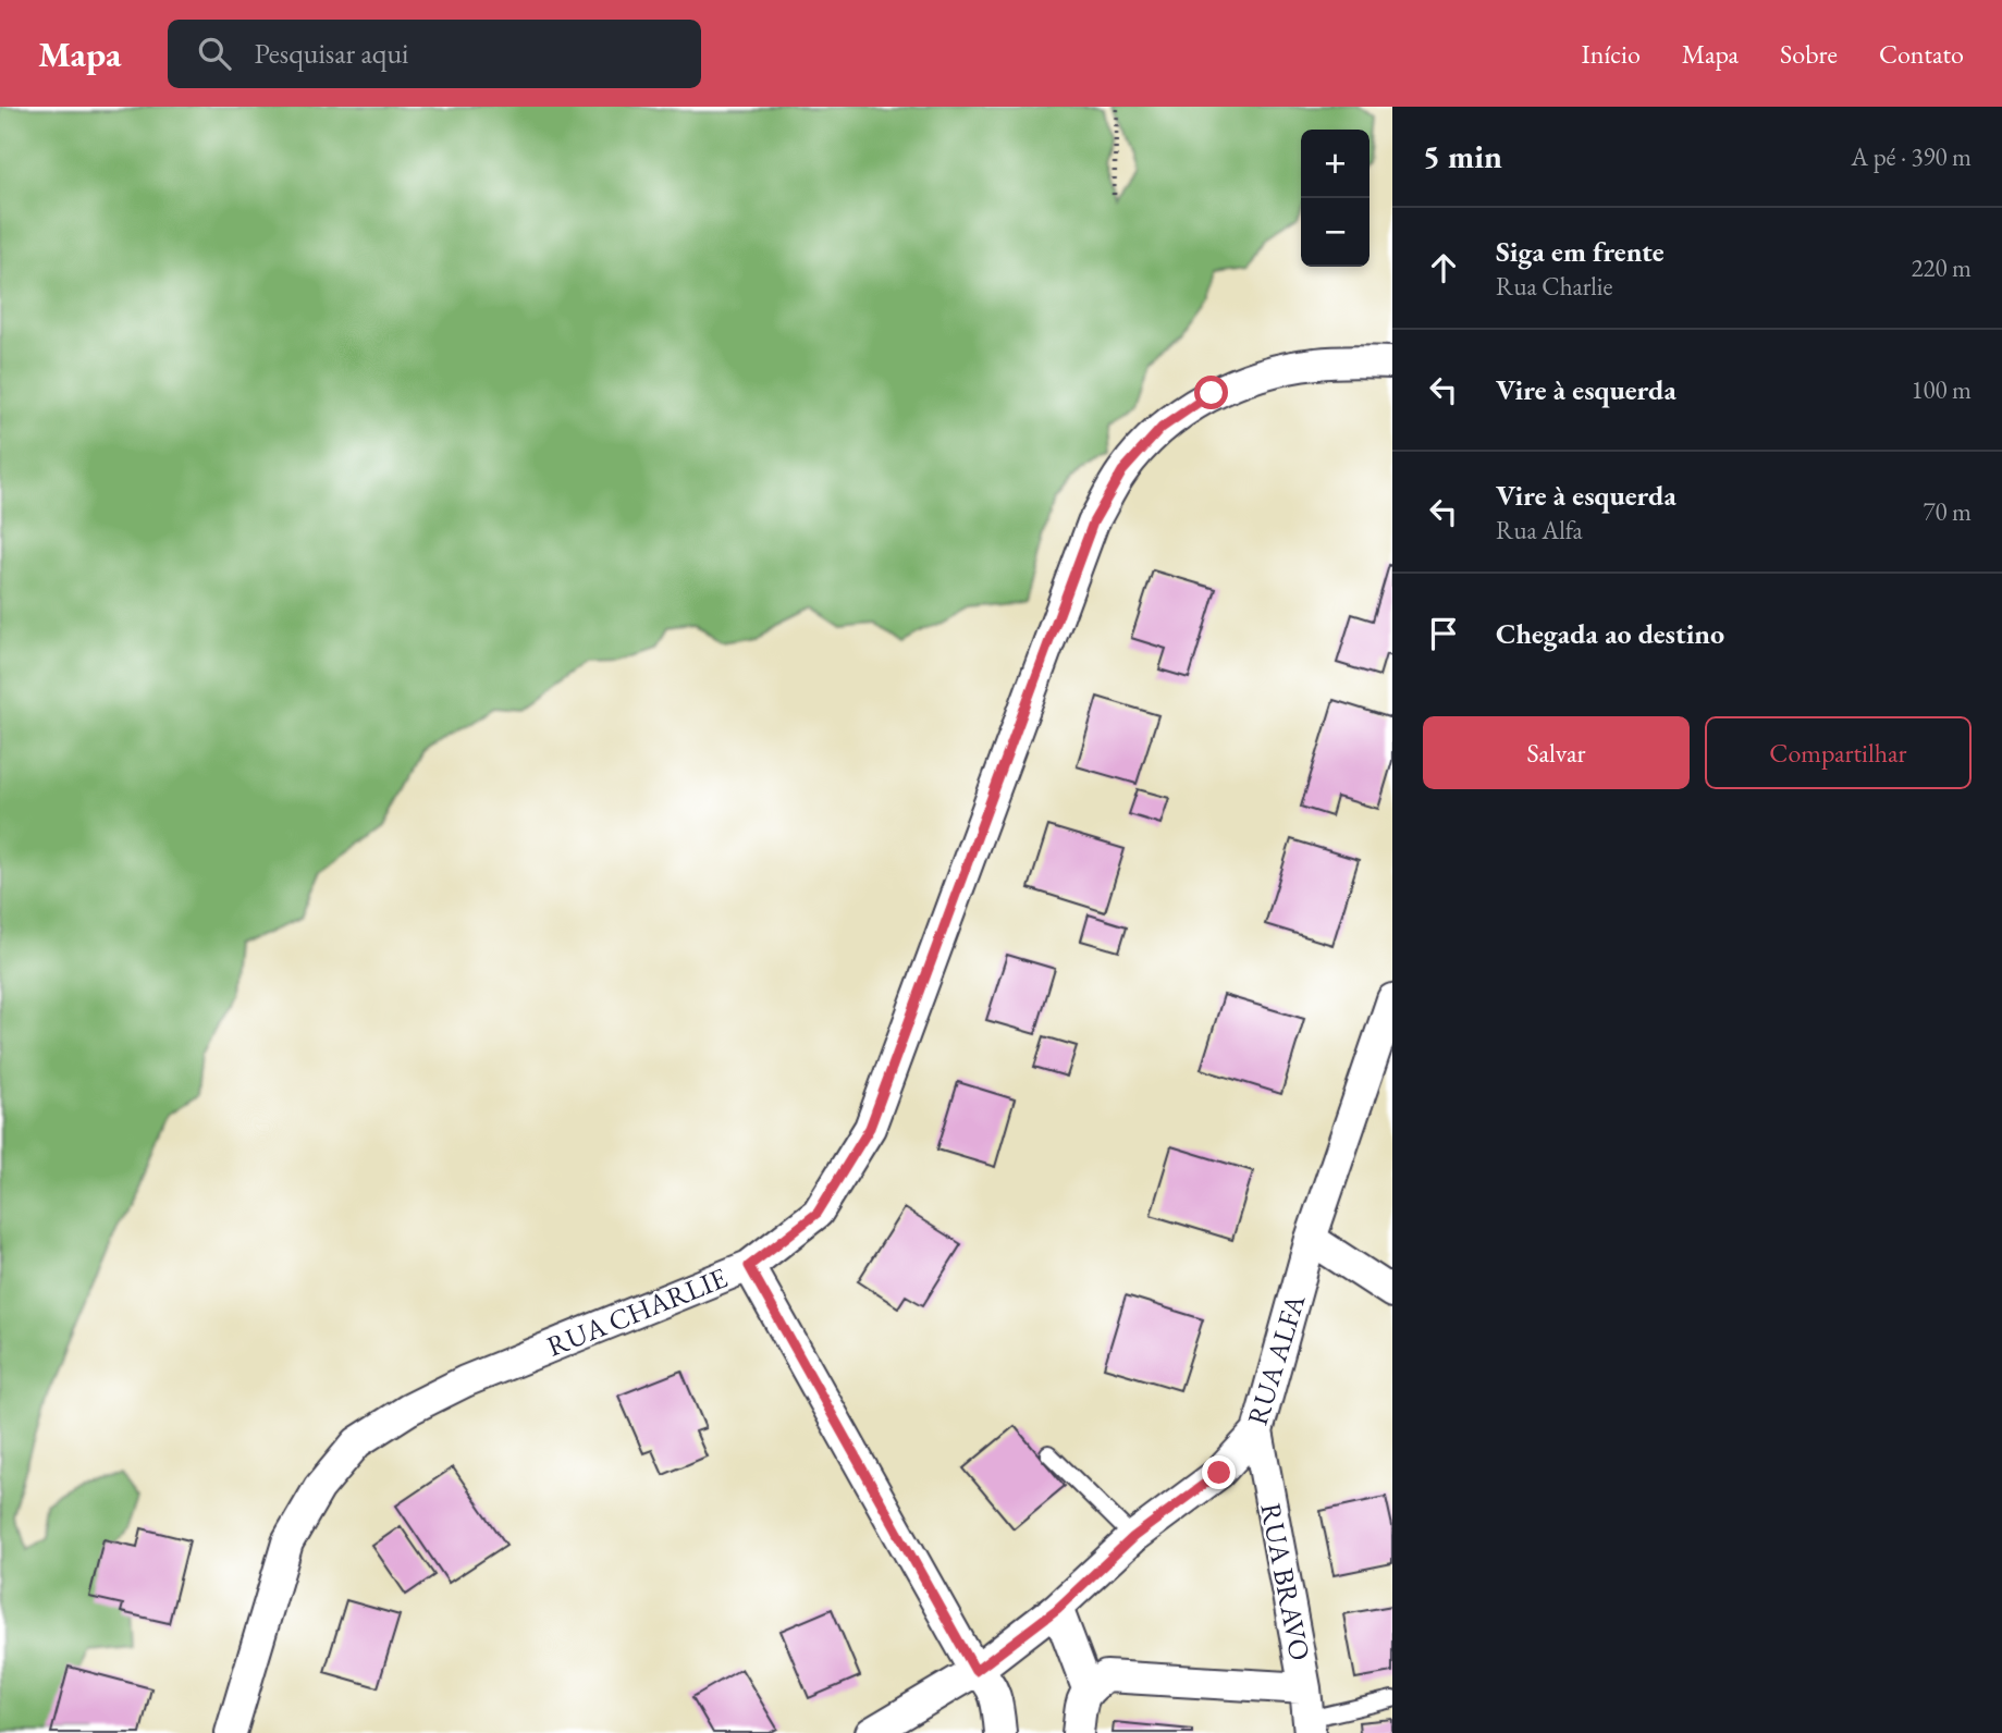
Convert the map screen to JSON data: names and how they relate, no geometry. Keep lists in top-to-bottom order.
{
  "streets": {
    "street": ["RUA CHARLIE", "RUA ALFA", "RUA BRAVO"]
  },
  "crossings": [
    ["RUA ALFA", "RUA BRAVO"]
  ],
  "page": {
    "header": "Mapa",
    "search": "Pesquisar aqui",
    "nav": [
      "Início",
      "Mapa",
      "Sobre",
      "Contato"
    ],
    "heading": ["5 min", "A pé · 390 m"],
    "map_buttons": ["+", "−"],
    "list": [
      ["Siga em frente", "Rua Charlie", "220 m"],
      ["Vire à esquerda", "100 m"],
      ["Vire à esquerda", "Rua Alfa", "70 m"],
      "Chegada ao destino"
    ],
    "buttons": ["Salvar", "Compartilhar"]
  }
}
